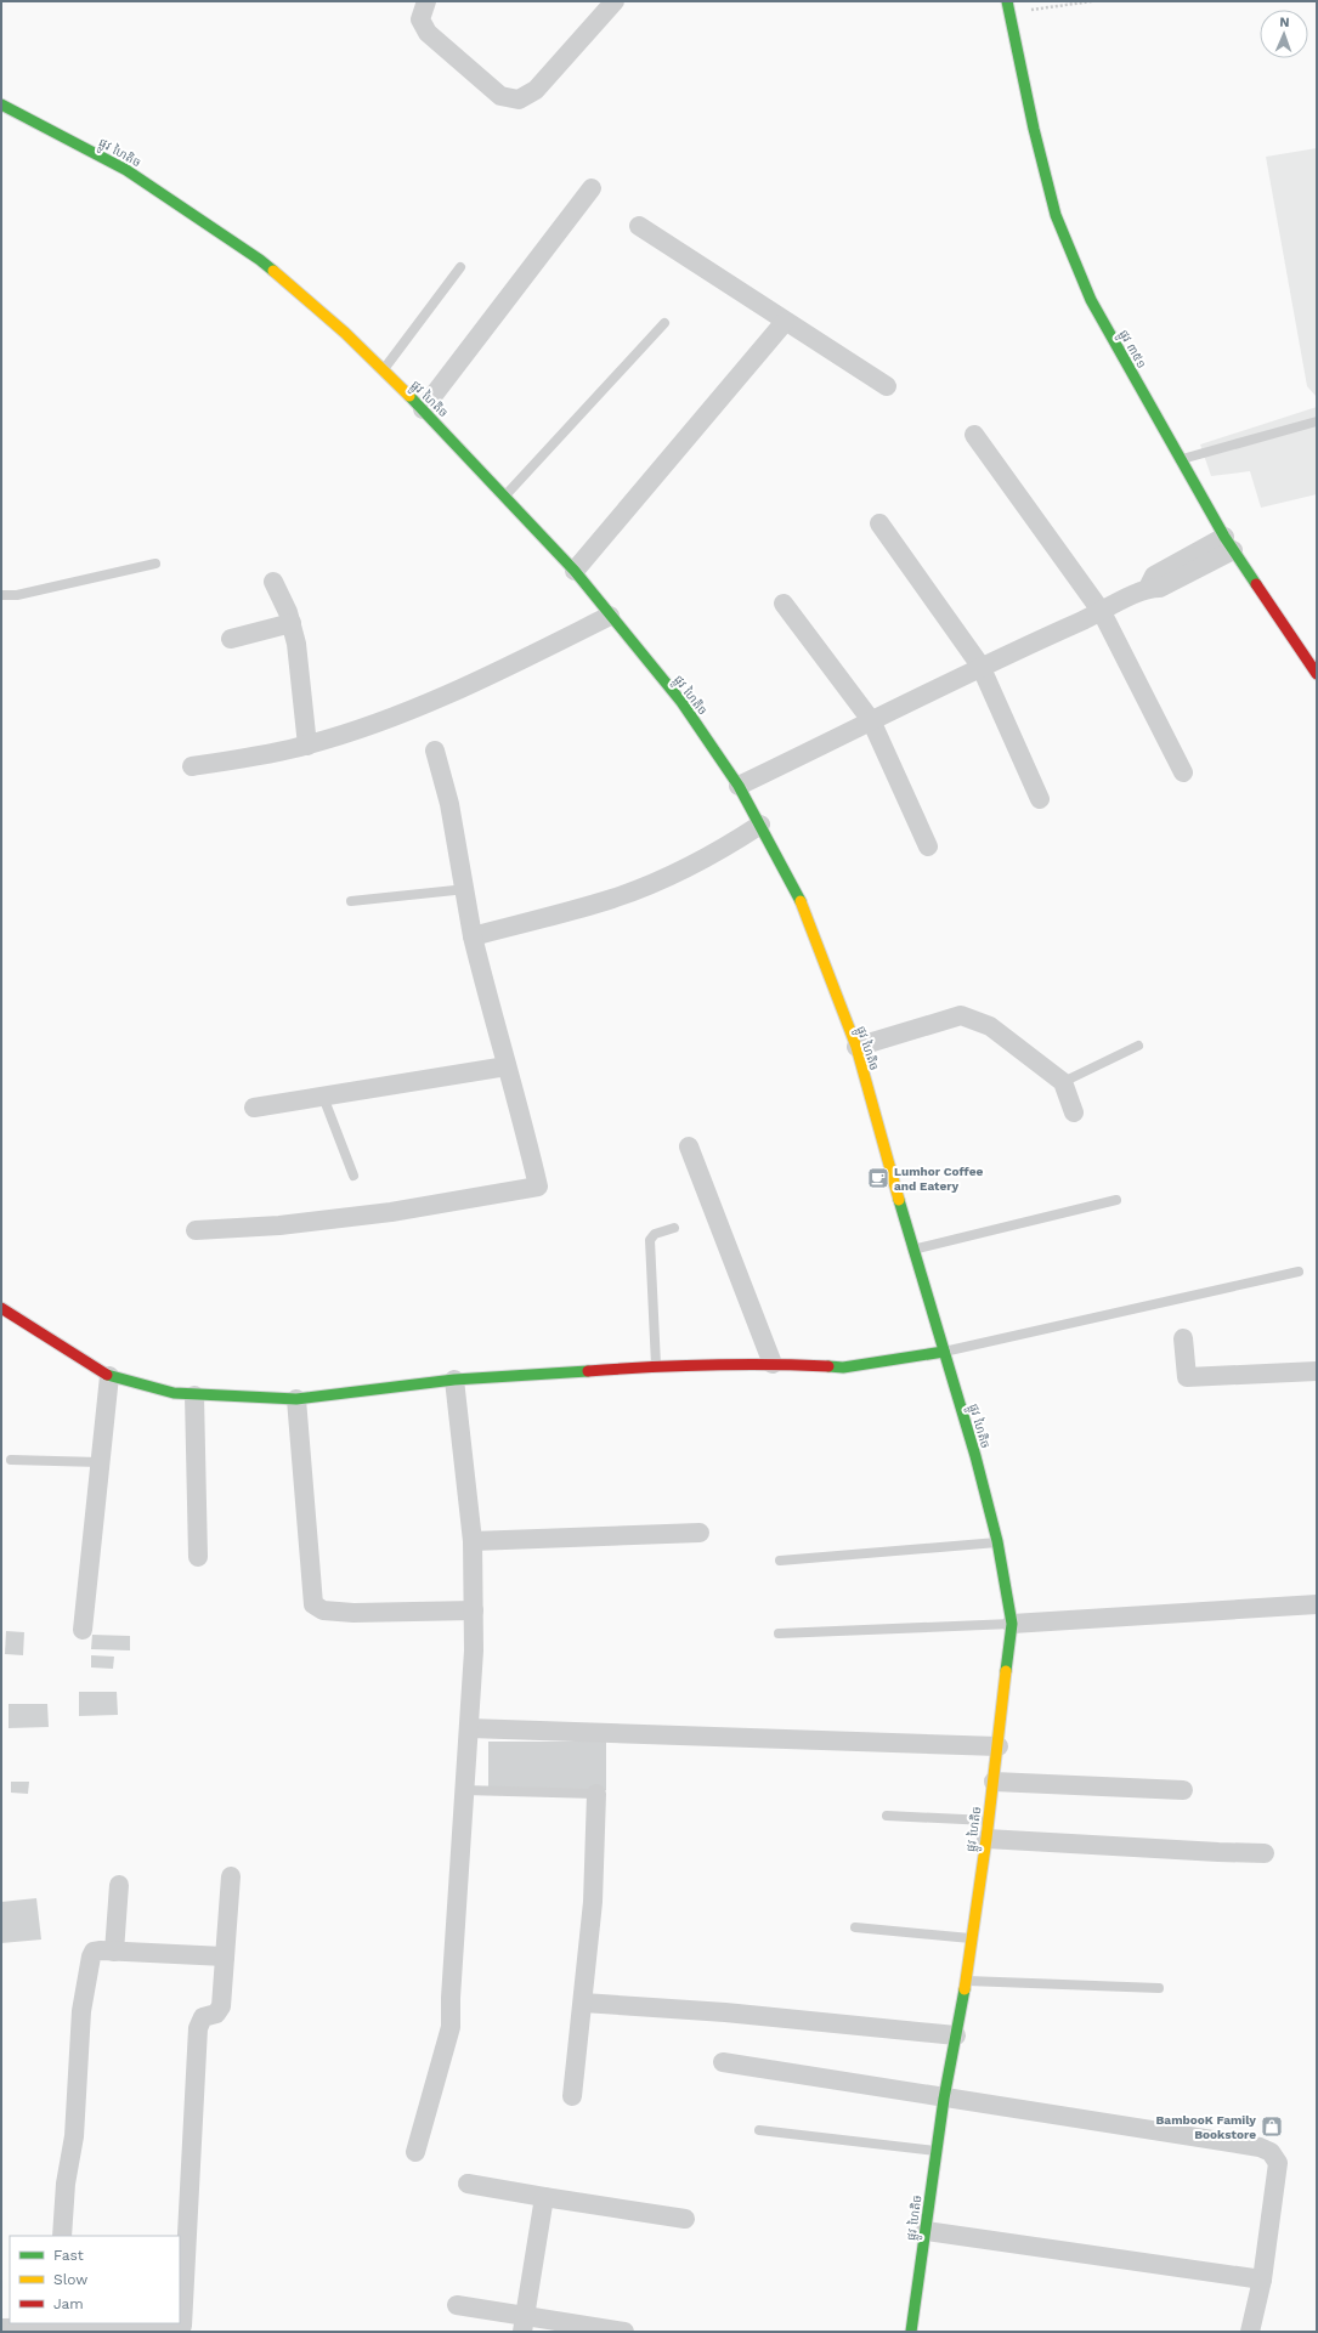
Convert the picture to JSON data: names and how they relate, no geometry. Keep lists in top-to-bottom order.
{
  "streets": {
    "street": ["ផ្លូវ ហៃតិច", "ផ្លូវ ៣៥១"]
  },
  "places": {
    "cafe": ["Lumhor Coffee and Eatery"],
    "shop": ["BambooK Family Bookstore"]
  },
  "legend": ["Fast", "Slow", "Jam"],
  "north": "top"
}
